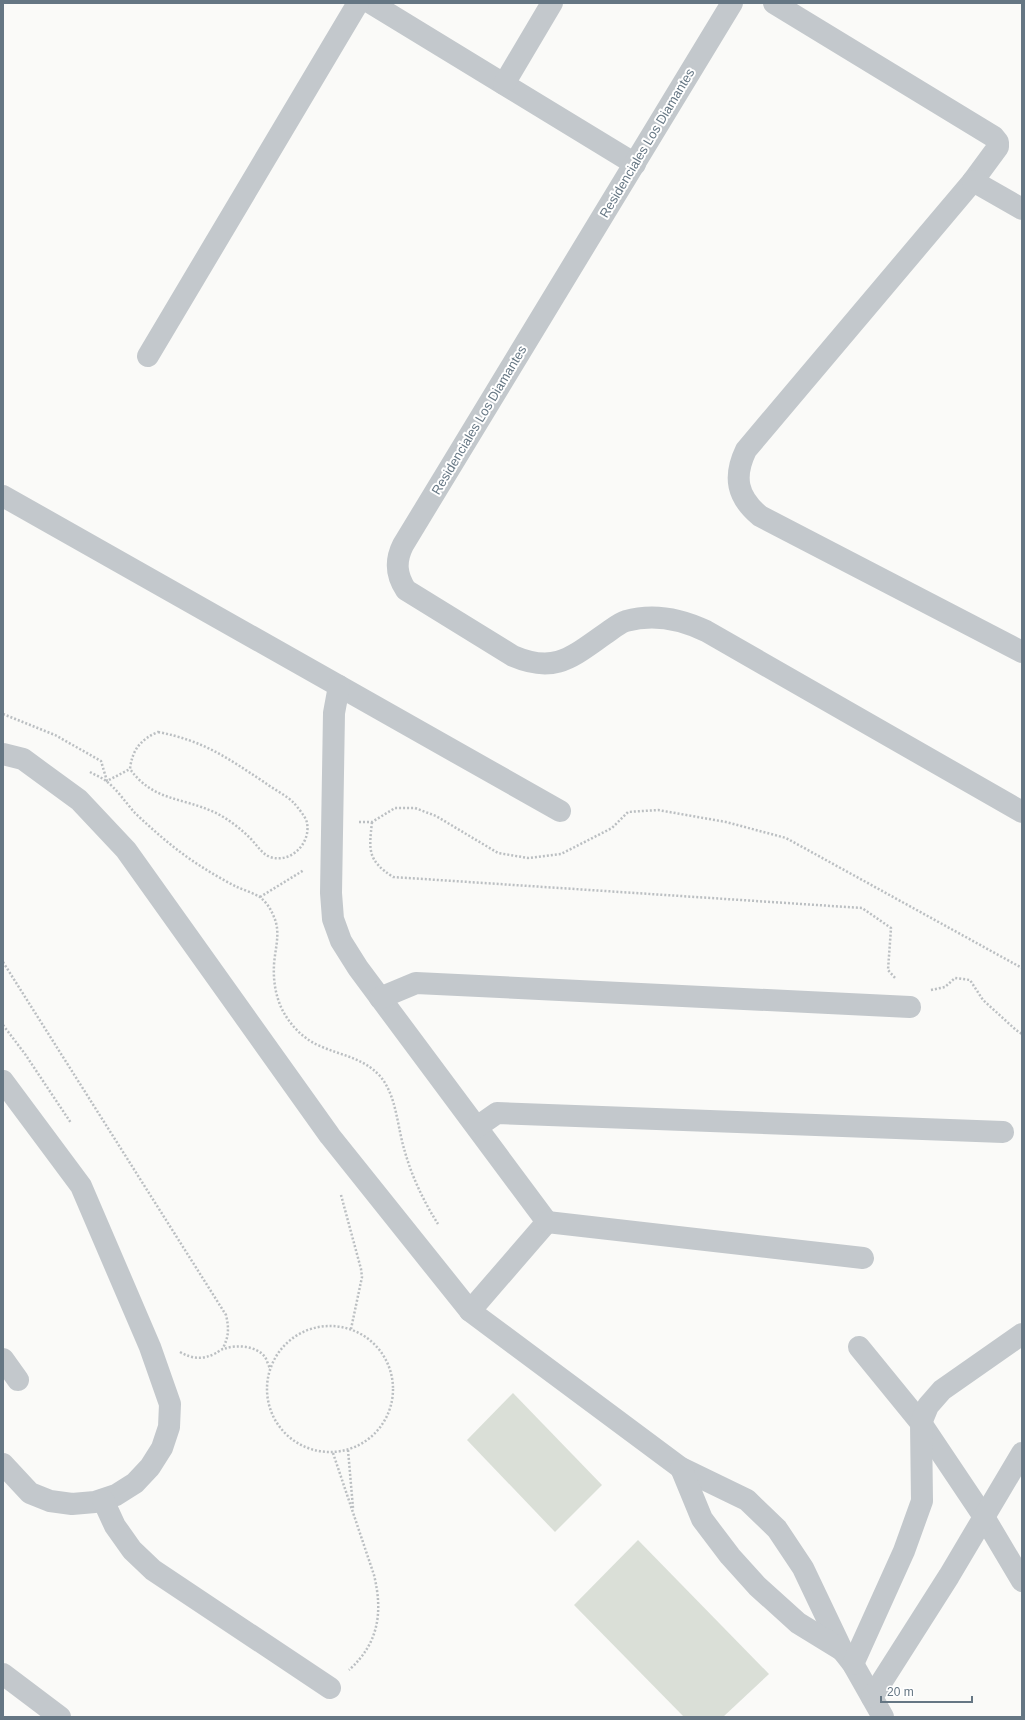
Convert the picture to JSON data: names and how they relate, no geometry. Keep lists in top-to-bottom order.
{
  "streets": {
    "street": ["Residenciales Los Diamantes"]
  },
  "scale_bar": "20 m"
}
